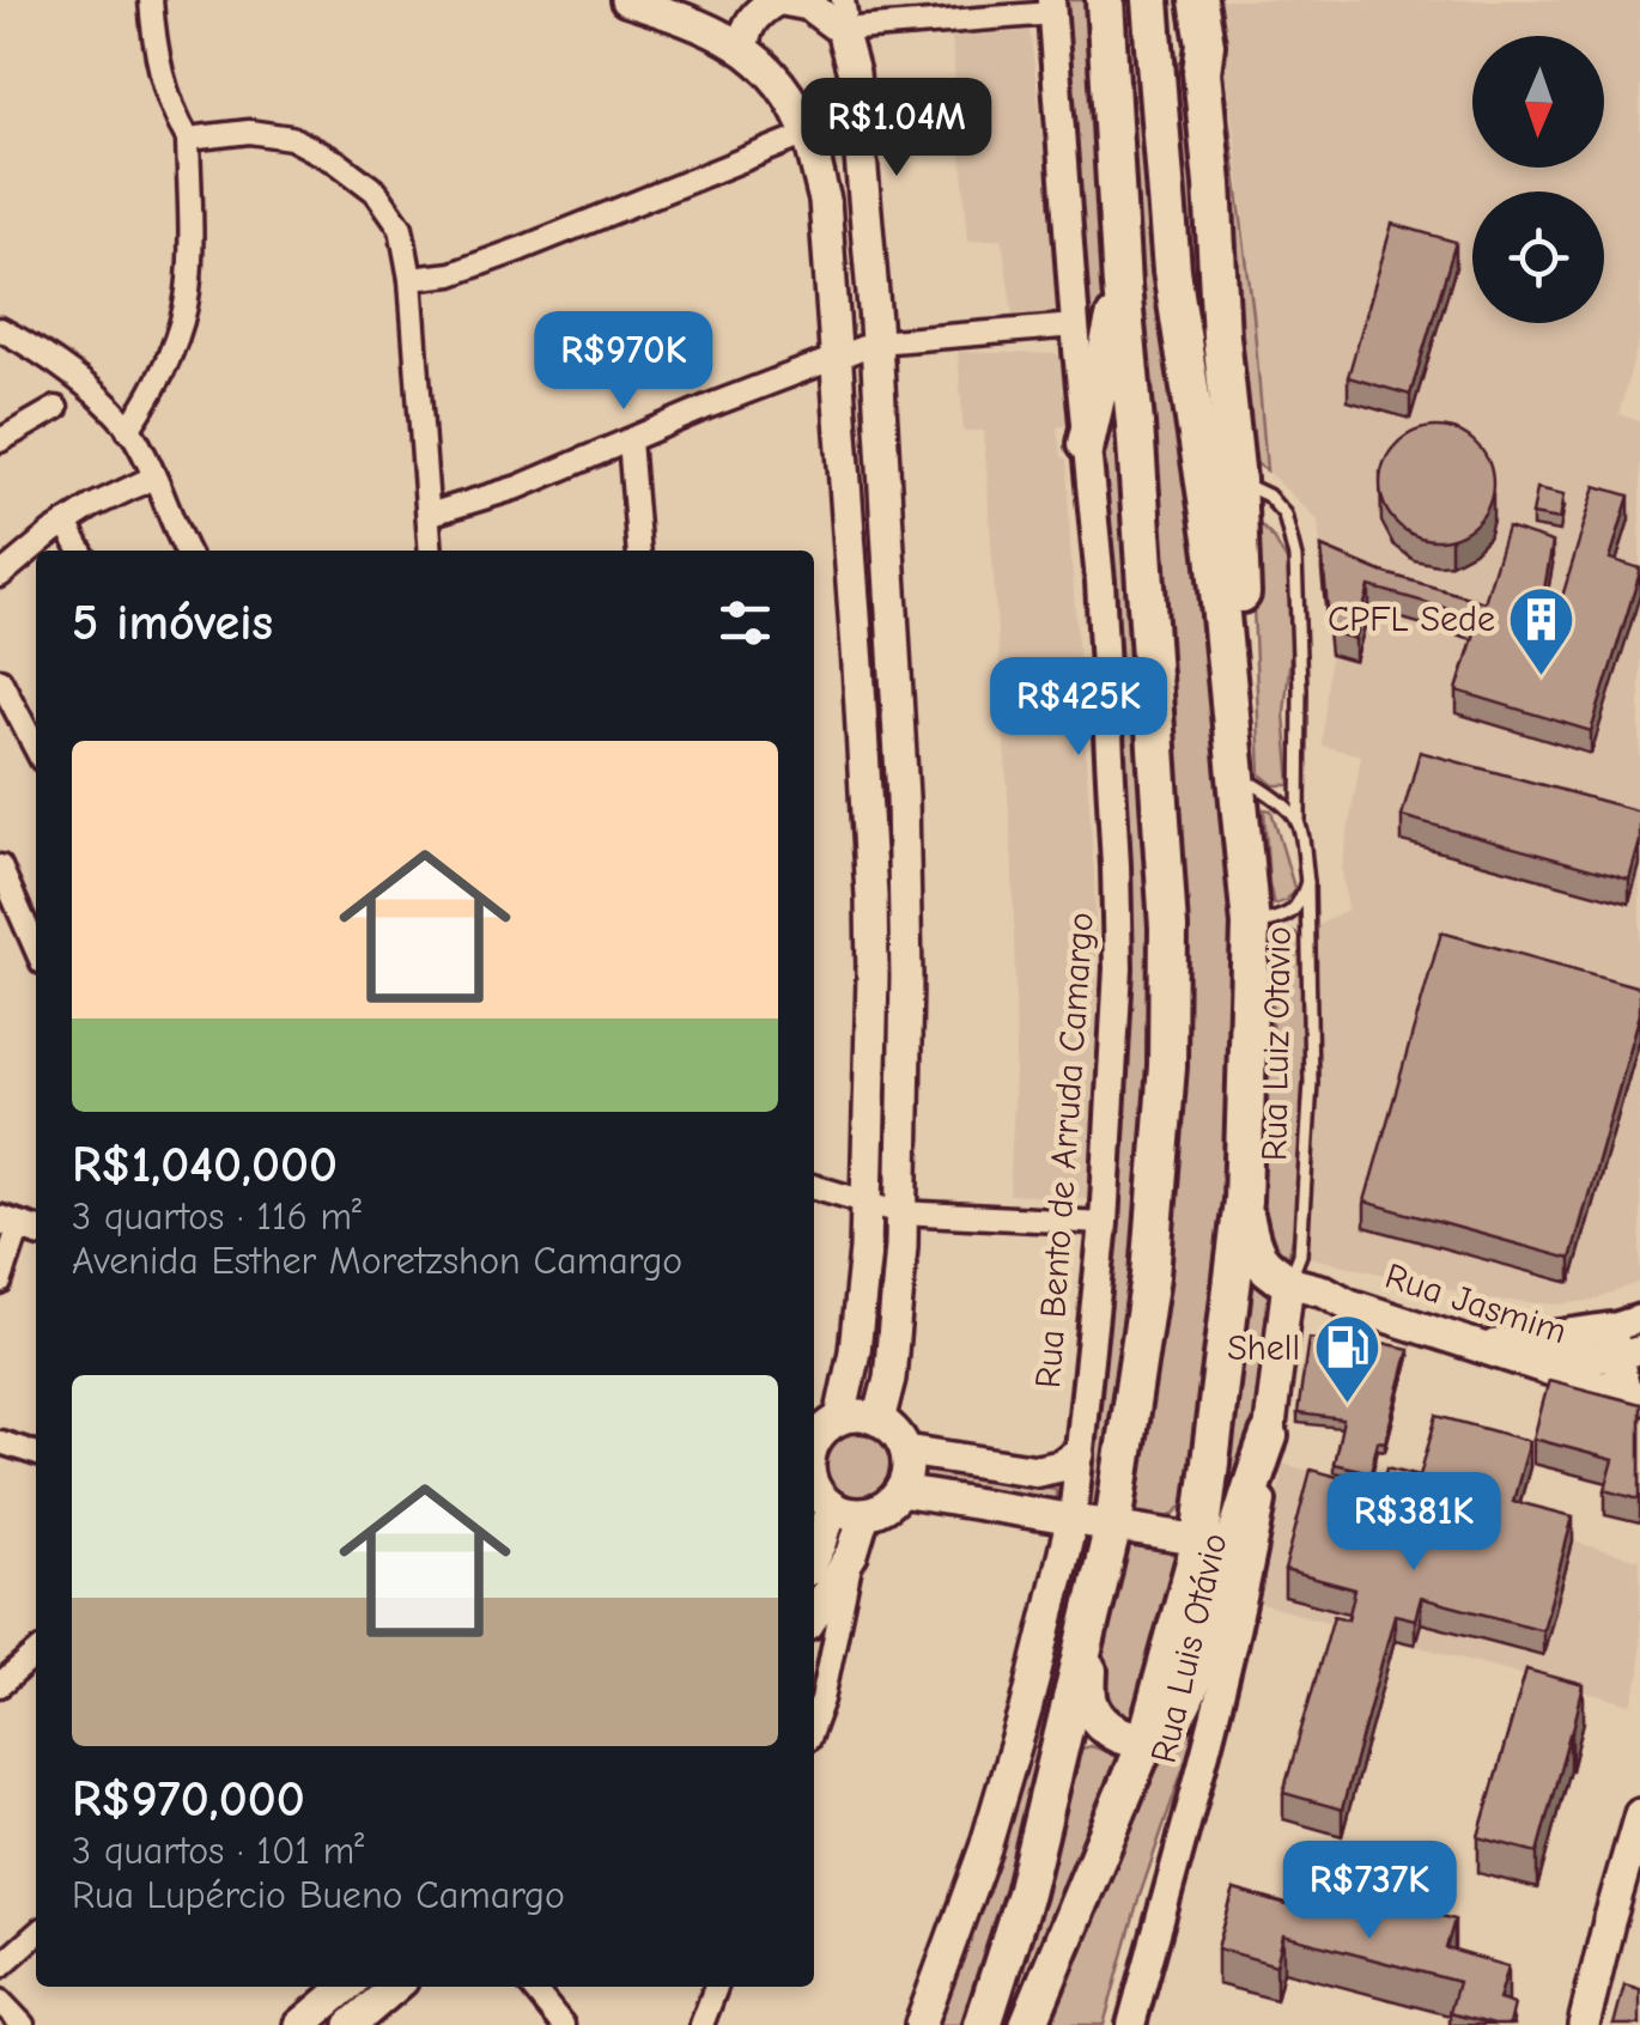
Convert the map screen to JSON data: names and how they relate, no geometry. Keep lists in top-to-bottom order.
{
  "streets": {
    "main road": ["Rua Jasmim", "Rua Luis Otávio"],
    "street": ["Rua Bento de Arruda Camargo"],
    "lane": ["Rua Luiz Otavio"]
  },
  "crossings": [
    ["Rua Luiz Otavio", "Rua Jasmim"],
    ["Rua Luiz Otavio", "Rua Luis Otávio"],
    ["Rua Jasmim", "Rua Luis Otávio"]
  ],
  "places": {
    "building": ["CPFL Sede"],
    "fuel station": ["Shell"]
  },
  "north": "bottom",
  "page": {
    "price": [
      "R$1.04M",
      "R$970K",
      "R$425K",
      "R$381K",
      "R$737K"
    ],
    "heading": "5 imóveis",
    "list": [
      {
        "name": "R$1,040,000",
        "note": "3 quartos · 116 m² · Avenida Esther Moretzshon Camargo"
      },
      {
        "name": "R$970,000",
        "note": "3 quartos · 101 m² · Rua Lupércio Bueno Camargo"
      }
    ]
  }
}
